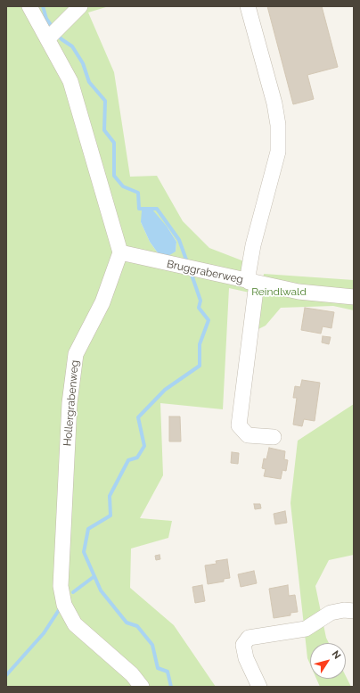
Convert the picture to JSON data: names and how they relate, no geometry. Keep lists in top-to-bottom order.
{
  "streets": {
    "street": ["Bruggraberweg", "Hollergrabenweg"]
  },
  "crossings": [
    ["Bruggraberweg", "Hollergrabenweg"]
  ],
  "parks": ["Reindlwald"],
  "north": "top right"
}
